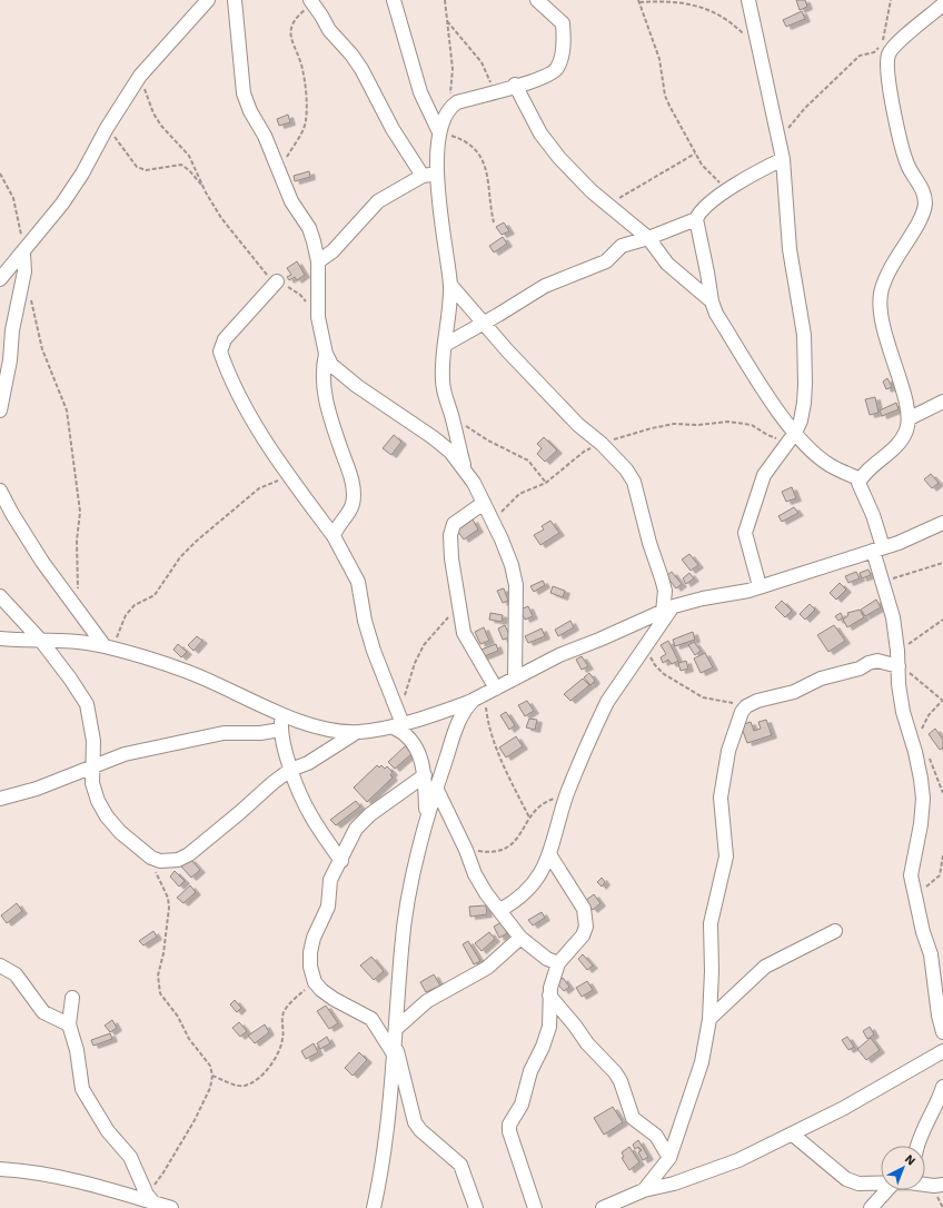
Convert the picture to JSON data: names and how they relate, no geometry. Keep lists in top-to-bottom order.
{
  "north": "top right"
}
